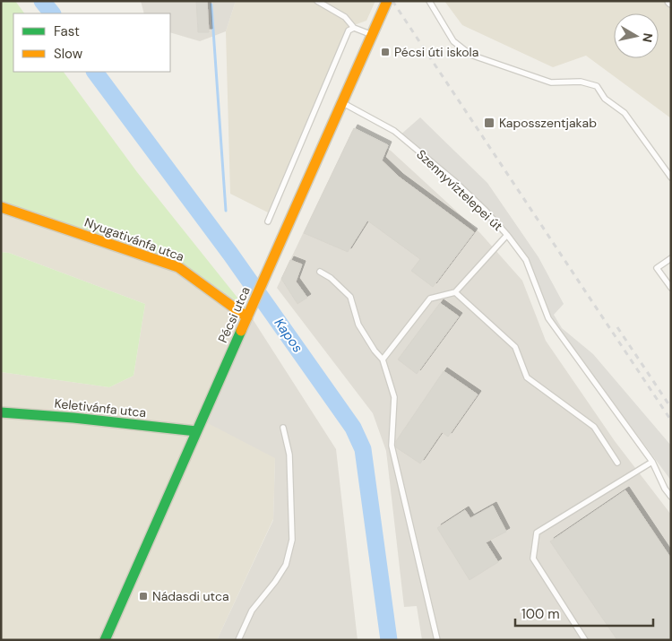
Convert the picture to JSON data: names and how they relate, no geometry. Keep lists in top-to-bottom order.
{
  "streets": {
    "street": ["Nyugativánfa utca", "Pécsi utca", "Keletivánfa utca"],
    "lane": ["Szennyvíztelepei út"]
  },
  "crossings": [
    ["Szennyvíztelepei út", "Pécsi utca"],
    ["Nyugativánfa utca", "Pécsi utca"],
    ["Pécsi utca", "Keletivánfa utca"]
  ],
  "water": ["Kapos"],
  "places": {
    "transit": ["Pécsi úti iskola", "Kaposszentjakab", "Nádasdi utca"]
  },
  "legend": ["Fast", "Slow"],
  "scale_bar": "100 m",
  "north": "right"
}
